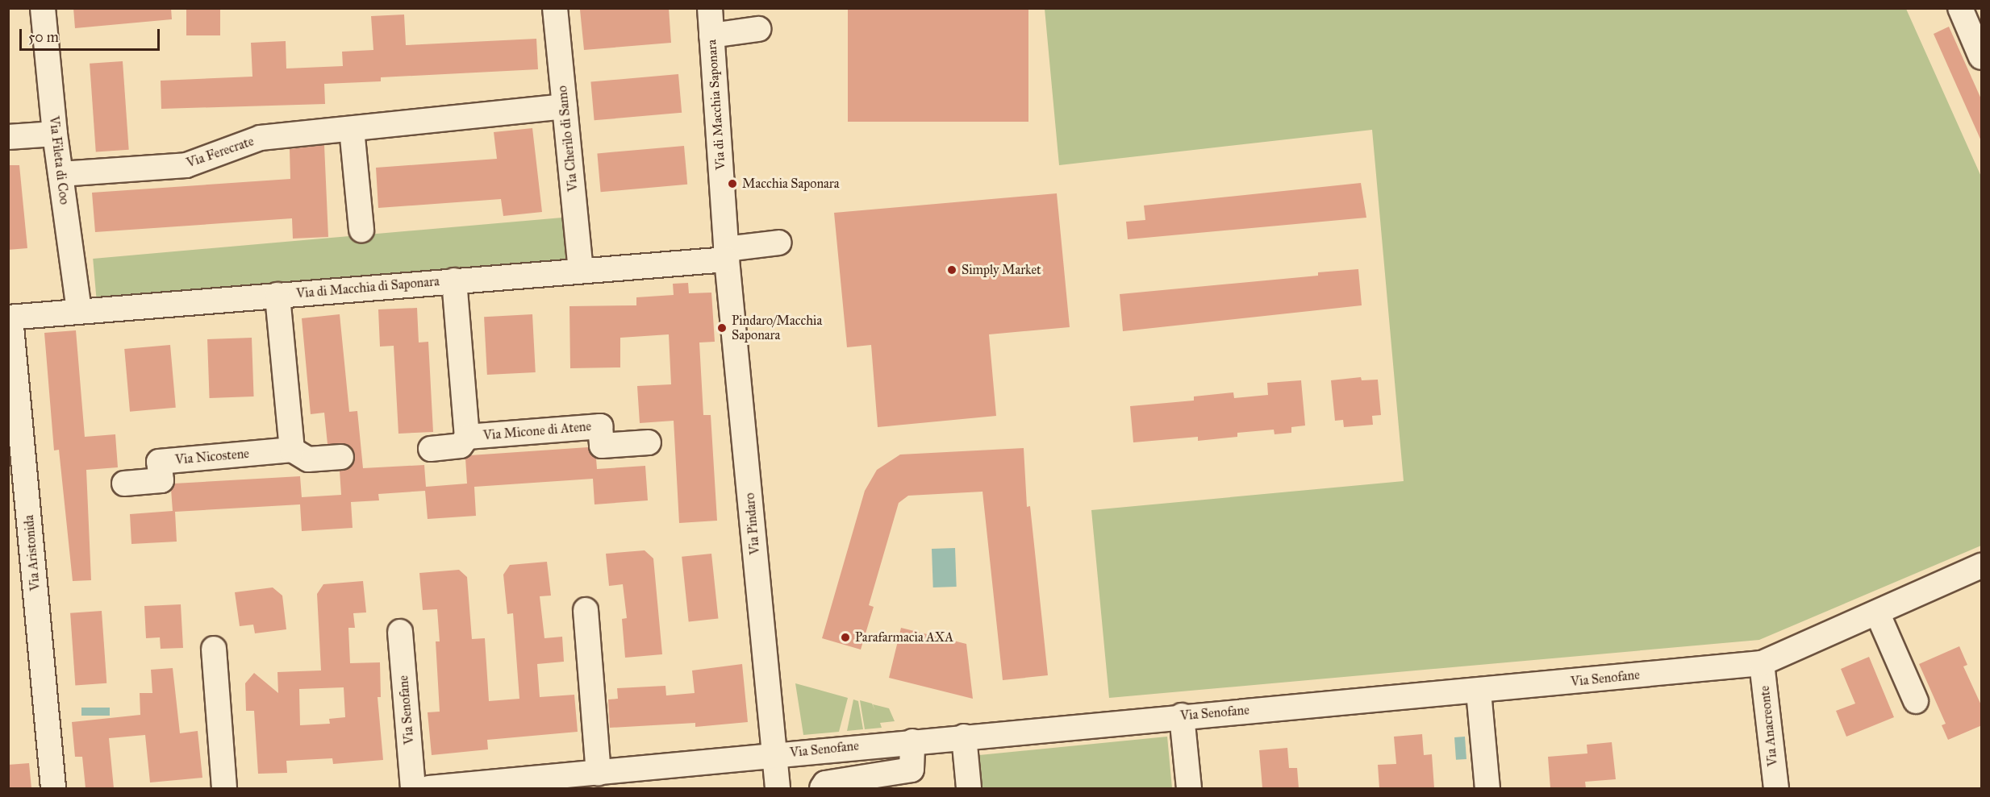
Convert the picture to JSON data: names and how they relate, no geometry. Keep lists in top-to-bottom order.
{
  "streets": {
    "street": [
      "Via di Macchia Saponara",
      "Via Cherilo di Samo",
      "Via Ferecrate",
      "Via Fileta di Coo",
      "Via di Macchia di Saponara",
      "Via Micone di Atene",
      "Via Nicostene",
      "Via Pindaro",
      "Via Aristonida",
      "Via Senofane",
      "Via Anacreonte"
    ]
  },
  "crossings": [
    ["Via di Macchia Saponara", "Via di Macchia di Saponara"],
    ["Via di Macchia Saponara", "Via Pindaro"],
    ["Via Cherilo di Samo", "Via Ferecrate"],
    ["Via Cherilo di Samo", "Via di Macchia di Saponara"],
    ["Via Ferecrate", "Via Fileta di Coo"],
    ["Via Fileta di Coo", "Via di Macchia di Saponara"],
    ["Via di Macchia di Saponara", "Via Micone di Atene"],
    ["Via di Macchia di Saponara", "Via Pindaro"],
    ["Via di Macchia di Saponara", "Via Aristonida"],
    ["Via Pindaro", "Via Senofane"],
    ["Via Senofane", "Via Anacreonte"]
  ],
  "places": [
    "Macchia Saponara",
    "Simply Market",
    "Pindaro/Macchia Saponara",
    "Parafarmacia AXA"
  ],
  "scale_bar": "50 m"
}
